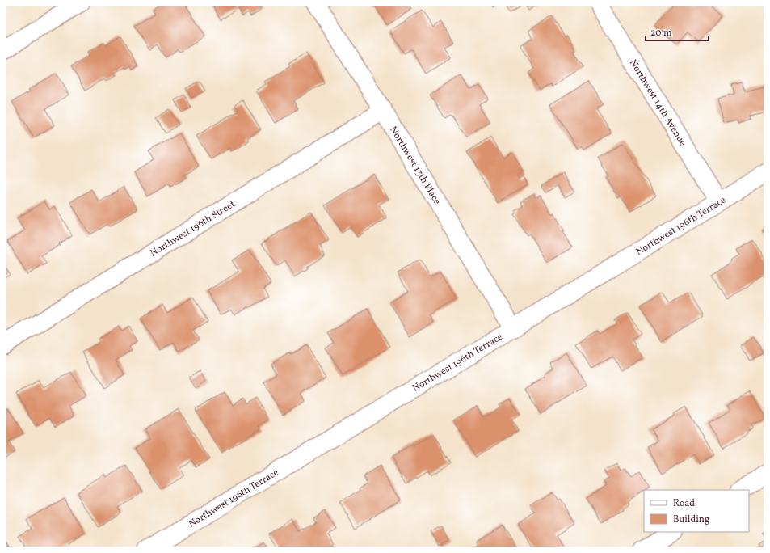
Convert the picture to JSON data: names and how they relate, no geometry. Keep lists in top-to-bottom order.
{
  "streets": {
    "street": [
      "Northwest 14th Avenue",
      "Northwest 13th Place",
      "Northwest 196th Terrace",
      "Northwest 196th Street"
    ]
  },
  "crossings": [
    ["Northwest 14th Avenue", "Northwest 196th Terrace"],
    ["Northwest 13th Place", "Northwest 196th Terrace"],
    ["Northwest 13th Place", "Northwest 196th Street"]
  ],
  "legend": ["Road", "Building"],
  "scale_bar": "20 m"
}
